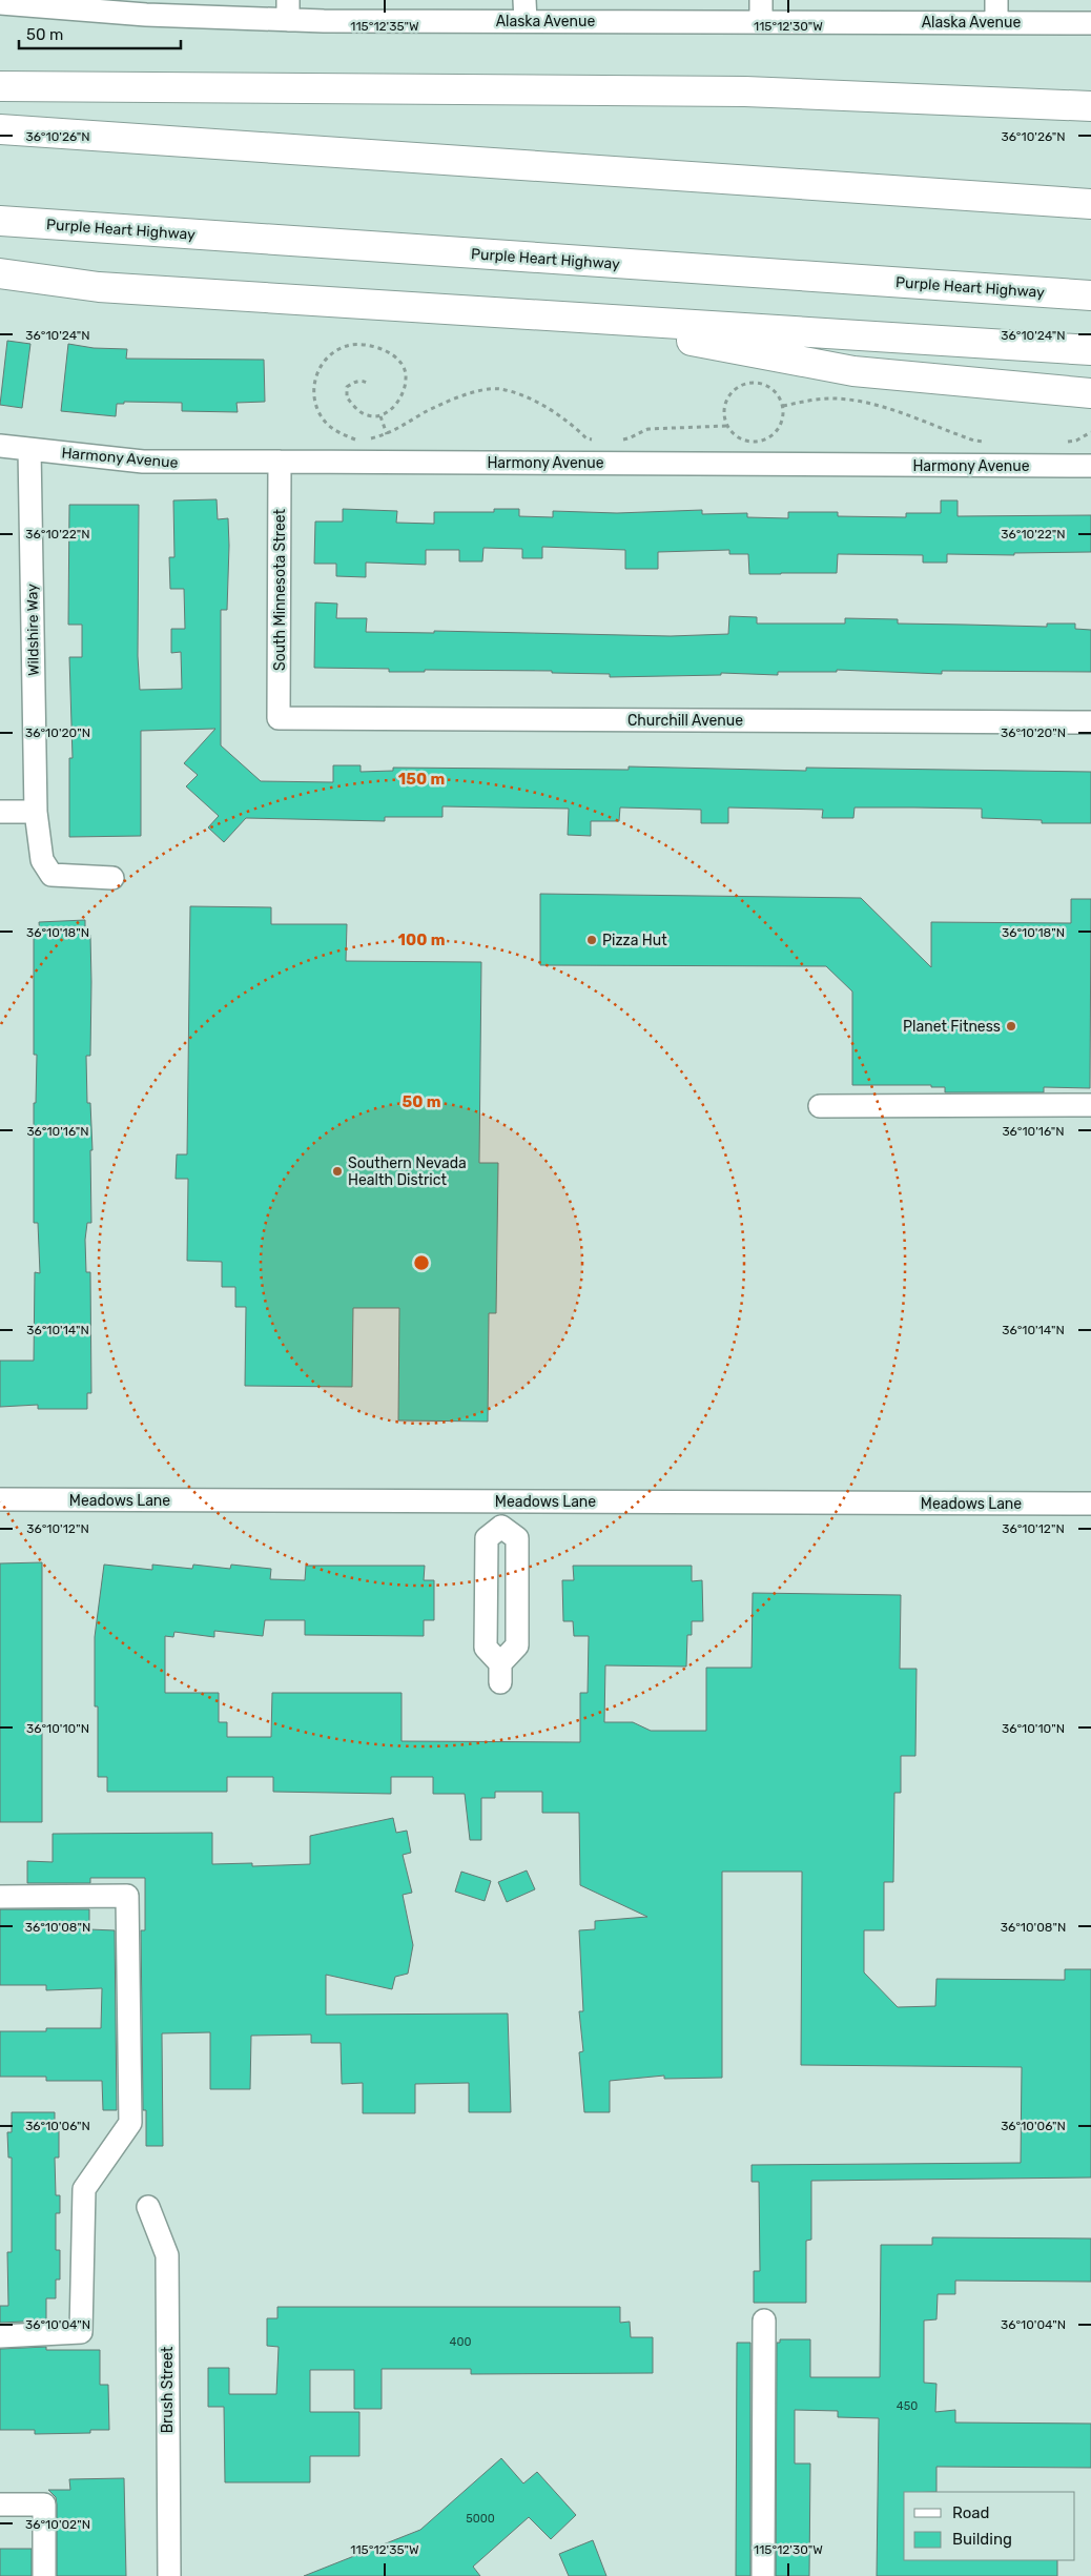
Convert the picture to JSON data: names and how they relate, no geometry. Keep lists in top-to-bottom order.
{
  "streets": {
    "highway": ["Purple Heart Highway"],
    "street": [
      "Alaska Avenue",
      "Harmony Avenue",
      "South Minnesota Street",
      "Wildshire Way",
      "Churchill Avenue",
      "Meadows Lane",
      "Brush Street"
    ]
  },
  "crossings": [
    ["Harmony Avenue", "South Minnesota Street"],
    ["Harmony Avenue", "Wildshire Way"],
    ["South Minnesota Street", "Churchill Avenue"]
  ],
  "places": ["Pizza Hut", "Planet Fitness", "Southern Nevada Health District"],
  "house_numbers": ["400", "450", "5000"],
  "legend": ["Road", "Building"],
  "scale_bar": "50 m",
  "coordinates": [
    "115°12'35\"W",
    "115°12'30\"W",
    "36°10'26\"N",
    "36°10'24\"N",
    "36°10'22\"N",
    "36°10'20\"N",
    "36°10'18\"N",
    "36°10'16\"N",
    "36°10'14\"N",
    "36°10'12\"N",
    "36°10'10\"N",
    "36°10'08\"N",
    "36°10'06\"N",
    "36°10'04\"N",
    "36°10'02\"N"
  ],
  "rings": ["150 m", "100 m", "50 m"]
}
